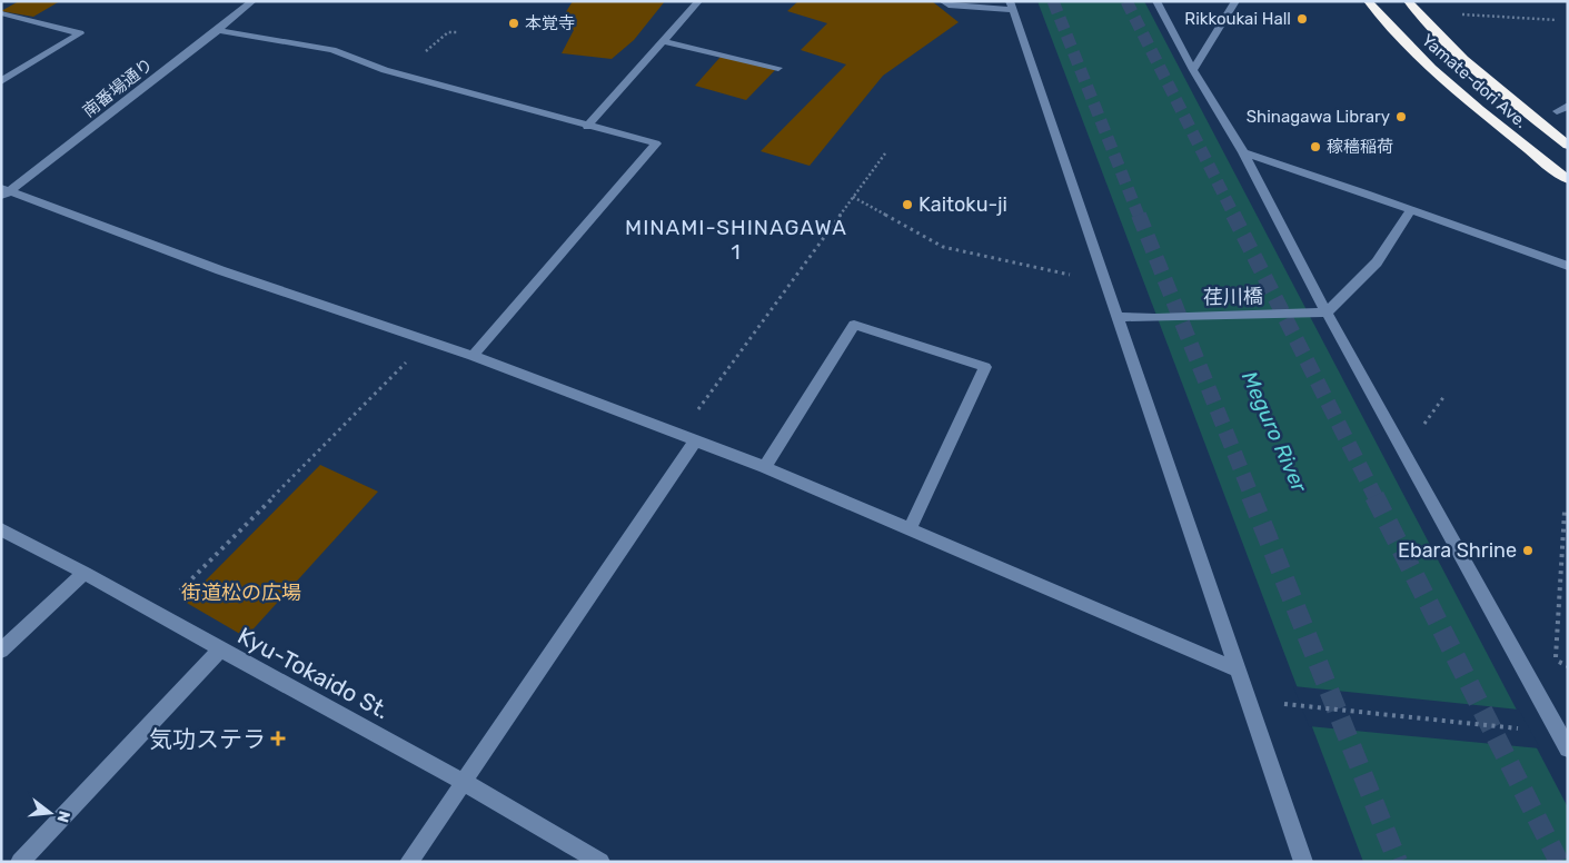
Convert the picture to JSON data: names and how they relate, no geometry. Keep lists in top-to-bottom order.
{
  "streets": {
    "highway": ["Yamate-dori Ave."],
    "street": ["南番場通り", "荏川橋", "Kyu-Tokaido St."]
  },
  "districts": ["MINAMI-SHINAGAWA 1"],
  "water": ["Meguro River"],
  "parks": ["街道松の広場"],
  "places": {
    "other": [
      "Rikkoukai Hall",
      "本覚寺",
      "Shinagawa Library",
      "稼穡稲荷",
      "Kaitoku-ji",
      "Ebara Shrine"
    ],
    "health": ["気功ステラ"]
  },
  "north": "right"
}
